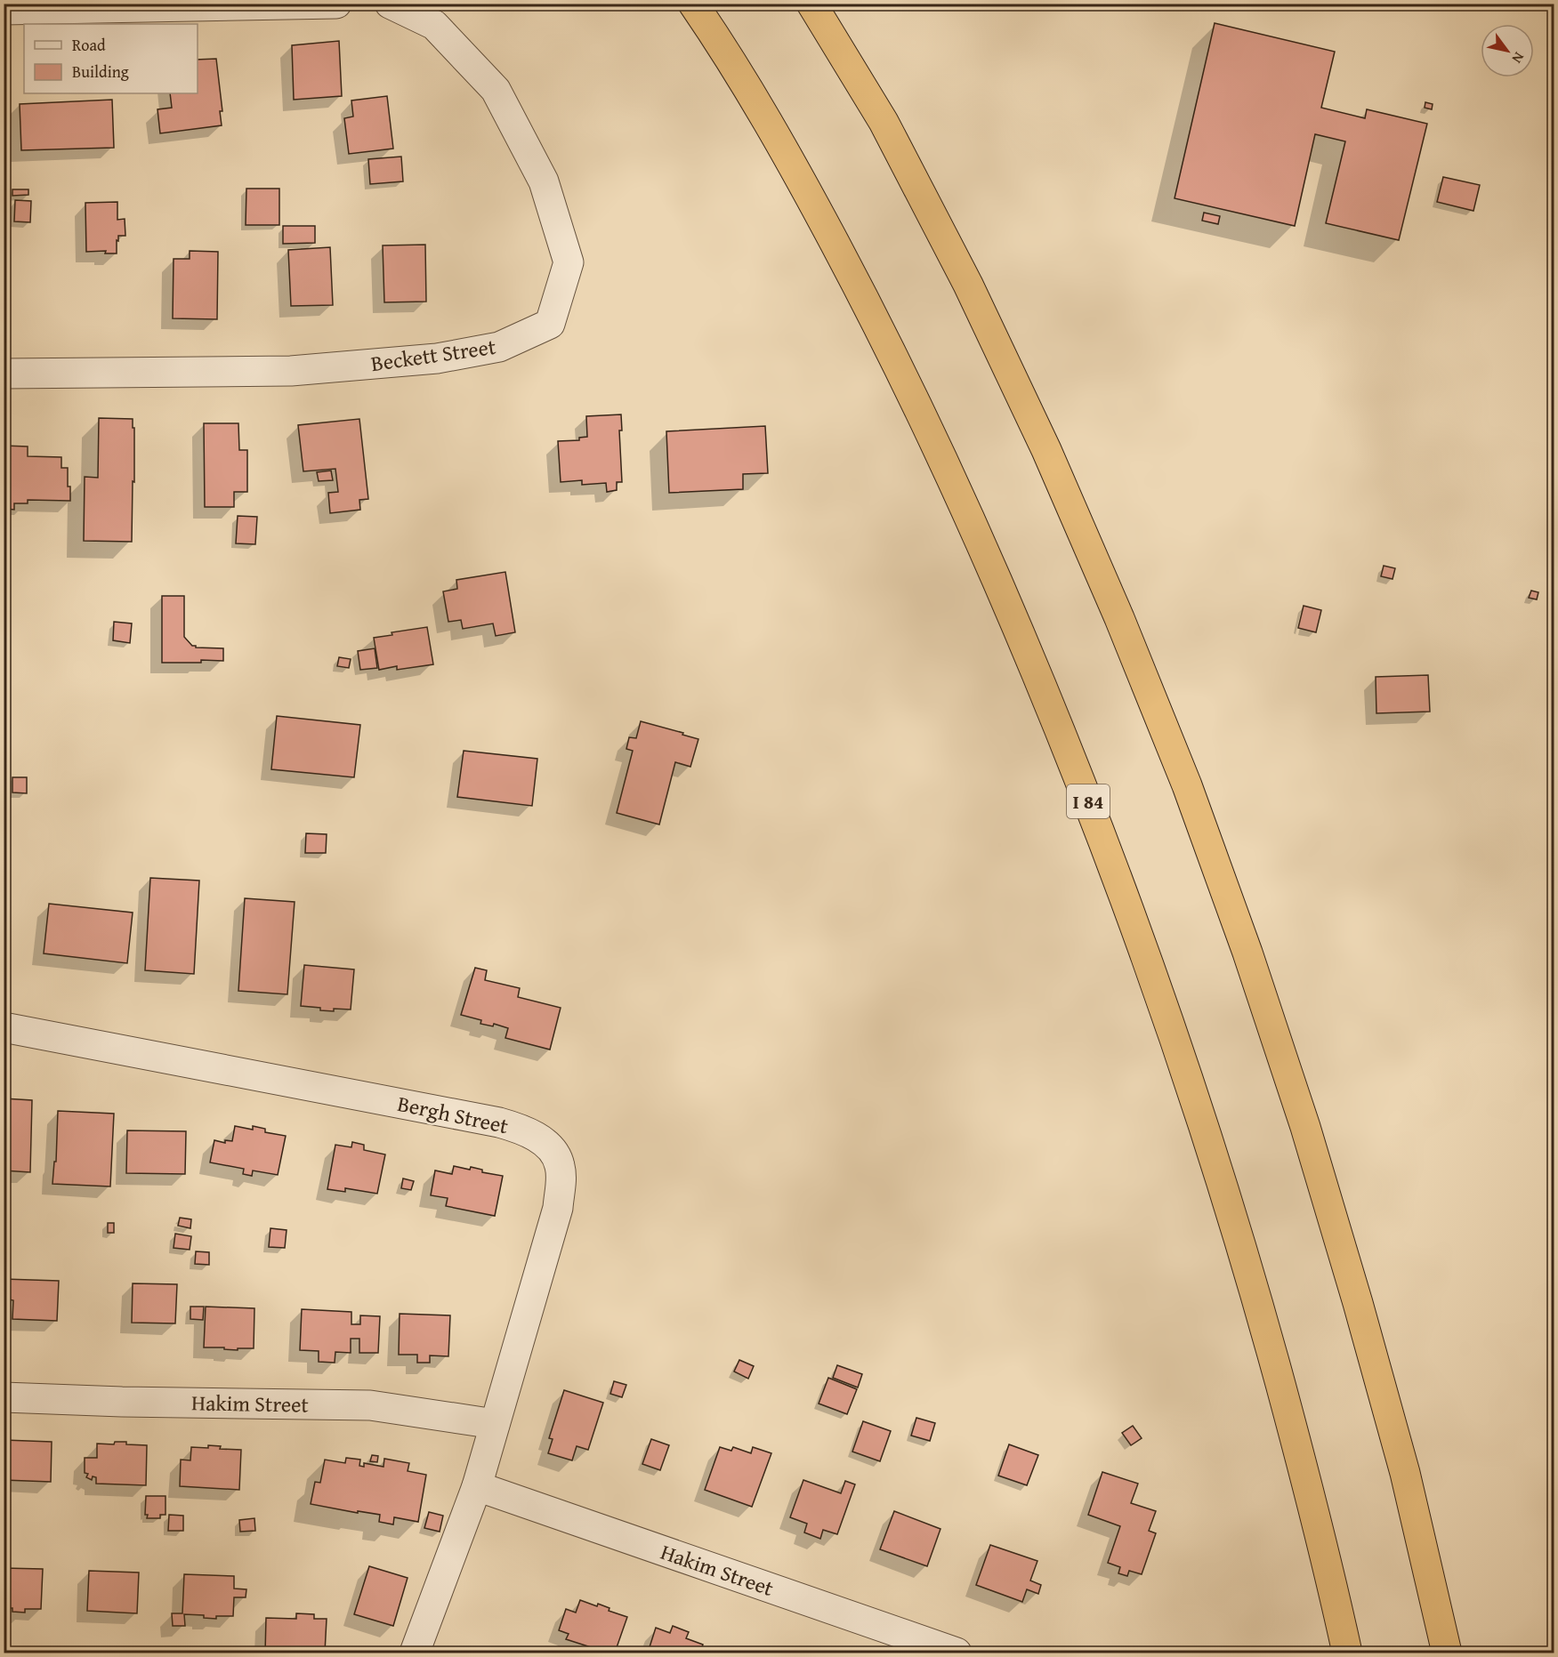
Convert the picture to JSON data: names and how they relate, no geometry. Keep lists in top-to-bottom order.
{
  "streets": {
    "highway": ["I 84"],
    "street": ["Beckett Street", "Bergh Street", "Hakim Street"]
  },
  "crossings": [
    ["Bergh Street", "Hakim Street"]
  ],
  "legend": ["Road", "Building"],
  "north": "bottom right"
}
